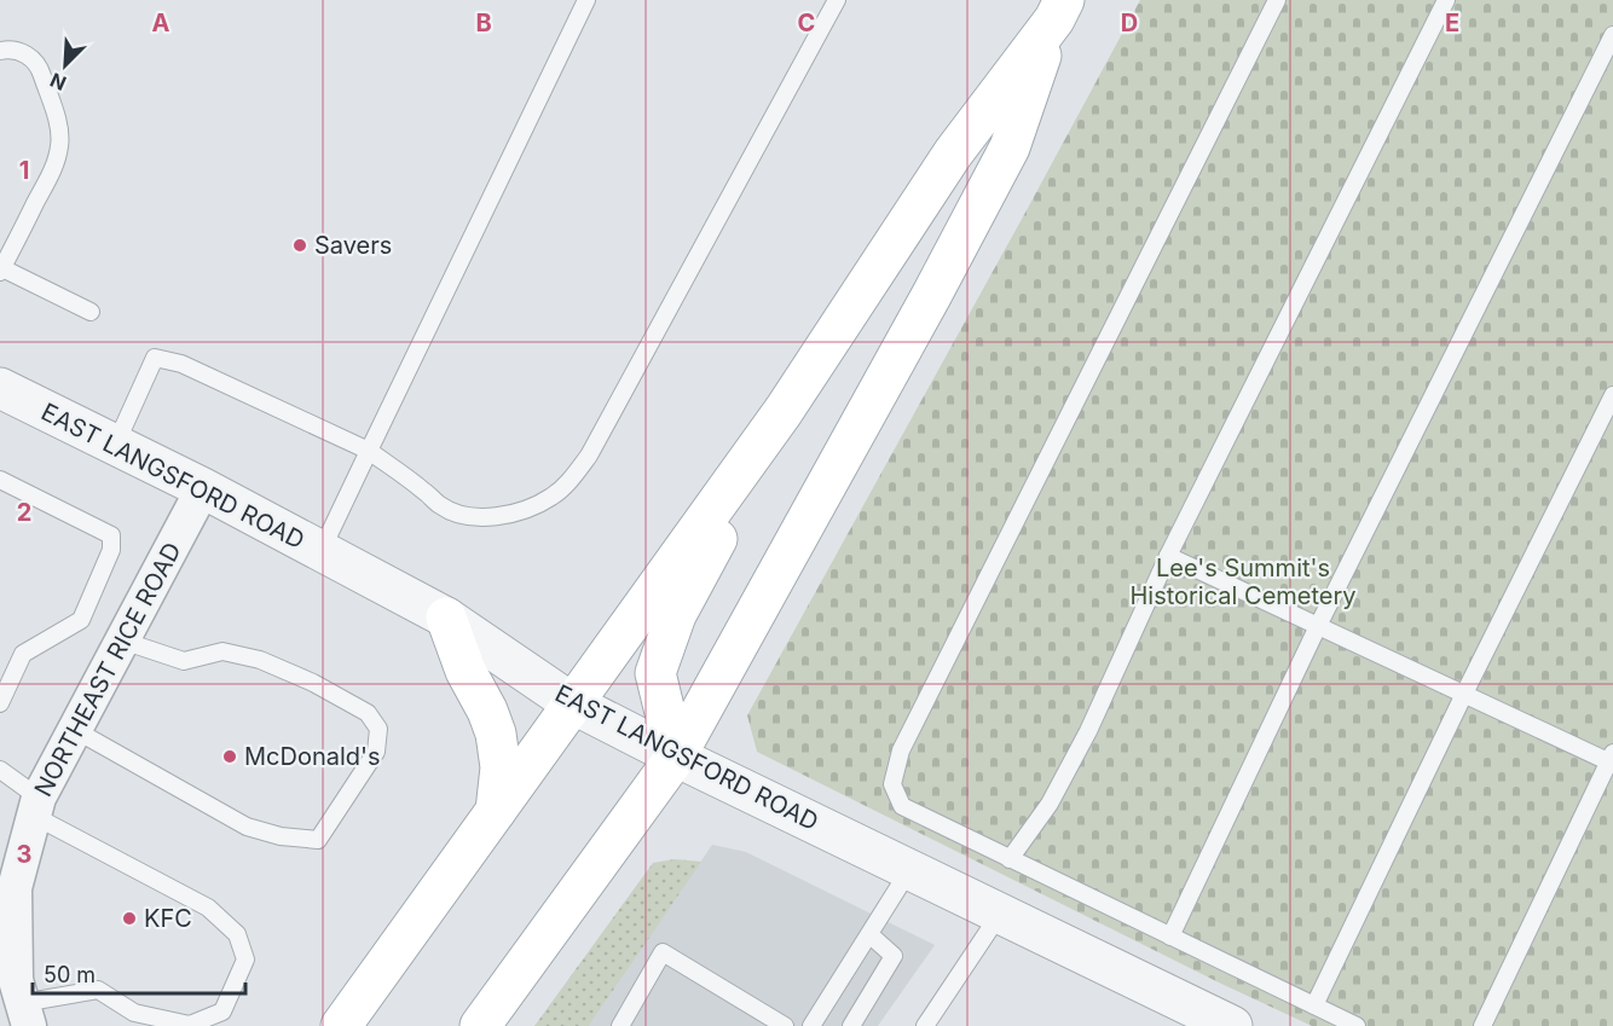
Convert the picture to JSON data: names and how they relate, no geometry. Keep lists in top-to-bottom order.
{
  "streets": {
    "street": ["EAST LANGSFORD ROAD", "NORTHEAST RICE ROAD"]
  },
  "crossings": [
    ["EAST LANGSFORD ROAD", "NORTHEAST RICE ROAD"]
  ],
  "parks": ["Lee's Summit's Historical Cemetery"],
  "places": ["Savers", "McDonald's", "KFC"],
  "scale_bar": "50 m",
  "north": "bottom left",
  "grid": {
    "columns": [
      "A",
      "B",
      "C",
      "D",
      "E"
    ],
    "rows": ["1", "2", "3"]
  }
}
